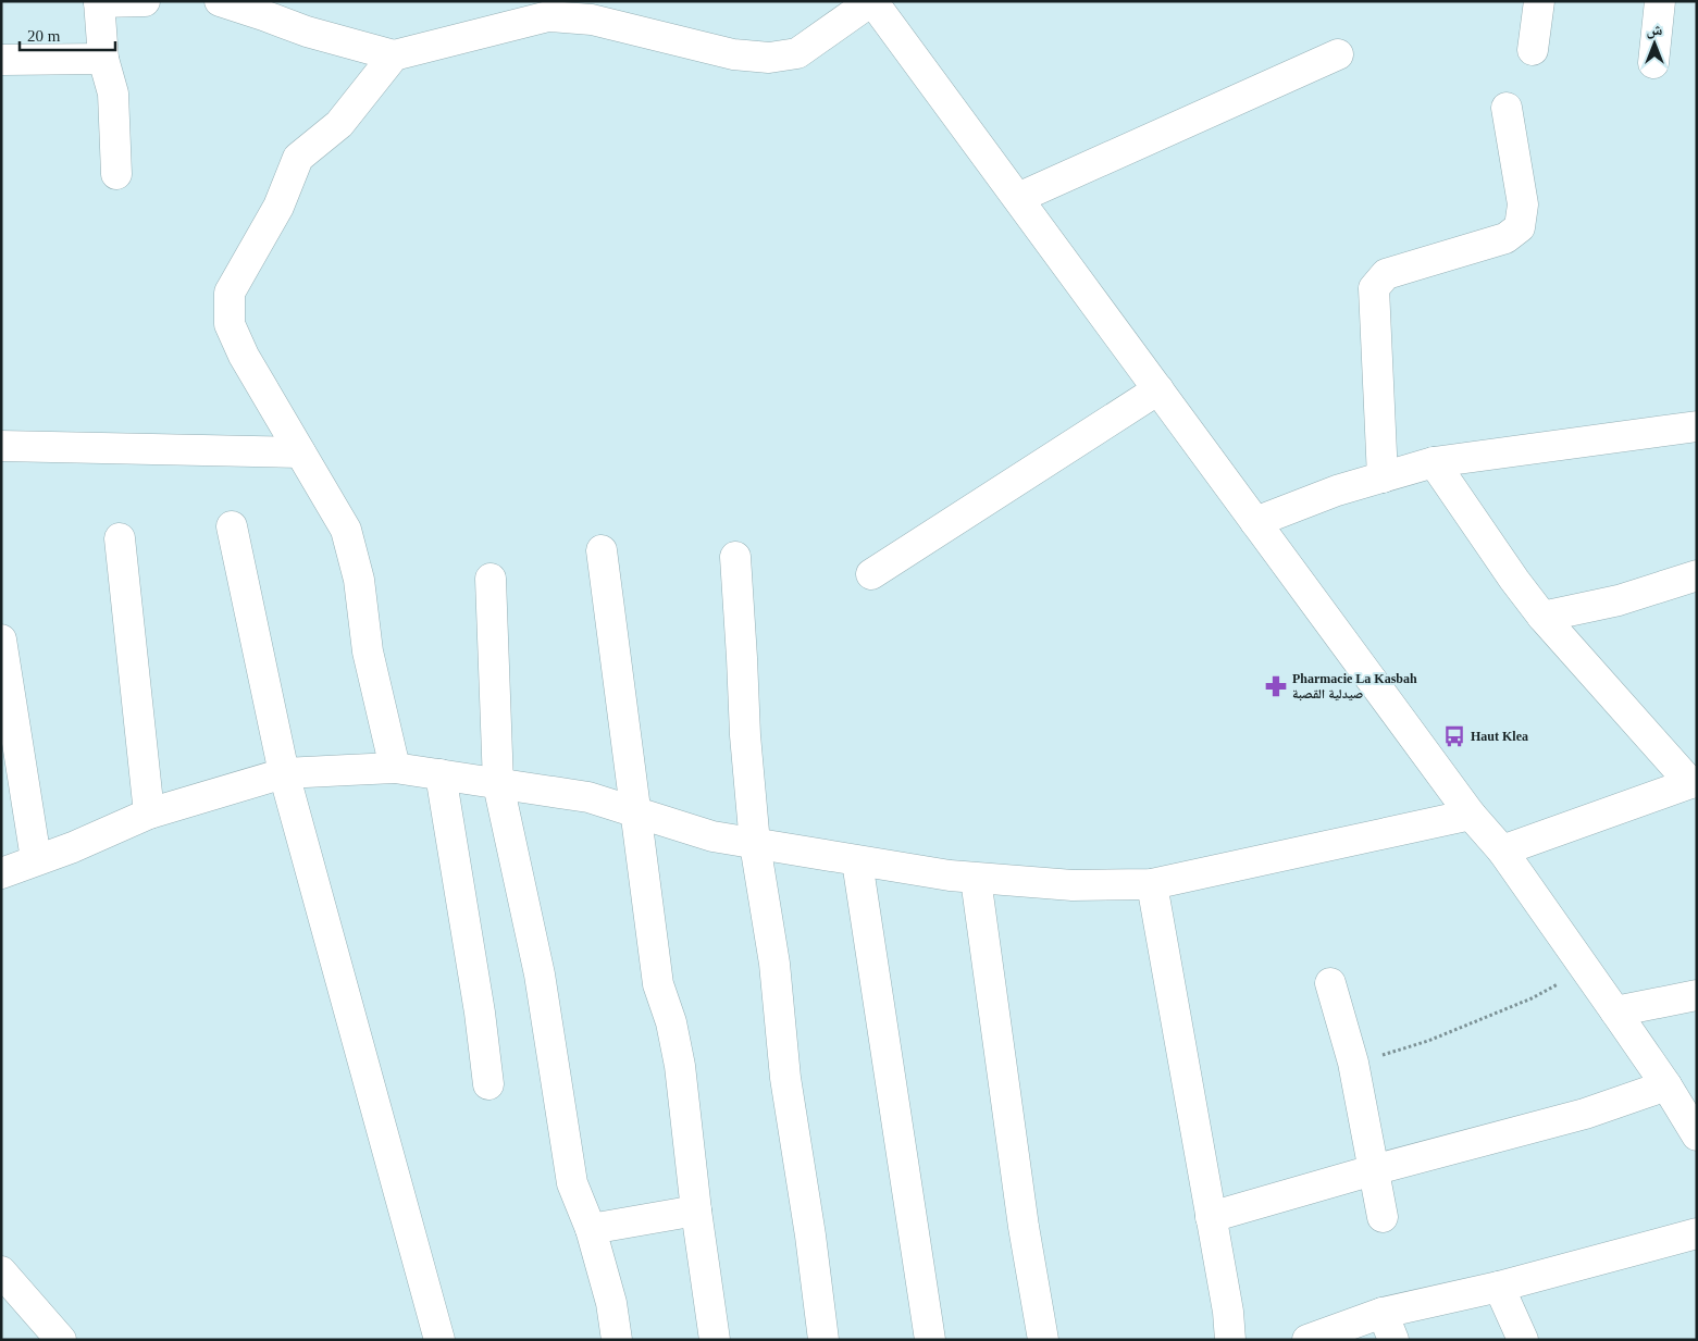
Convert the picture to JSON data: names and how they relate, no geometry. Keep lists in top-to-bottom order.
{
  "places": {
    "pharmacy": ["Pharmacie La Kasbah صيدلية القصبة"],
    "bus stop": ["Haut Klea"]
  },
  "scale_bar": "20 m",
  "north": "top"
}
